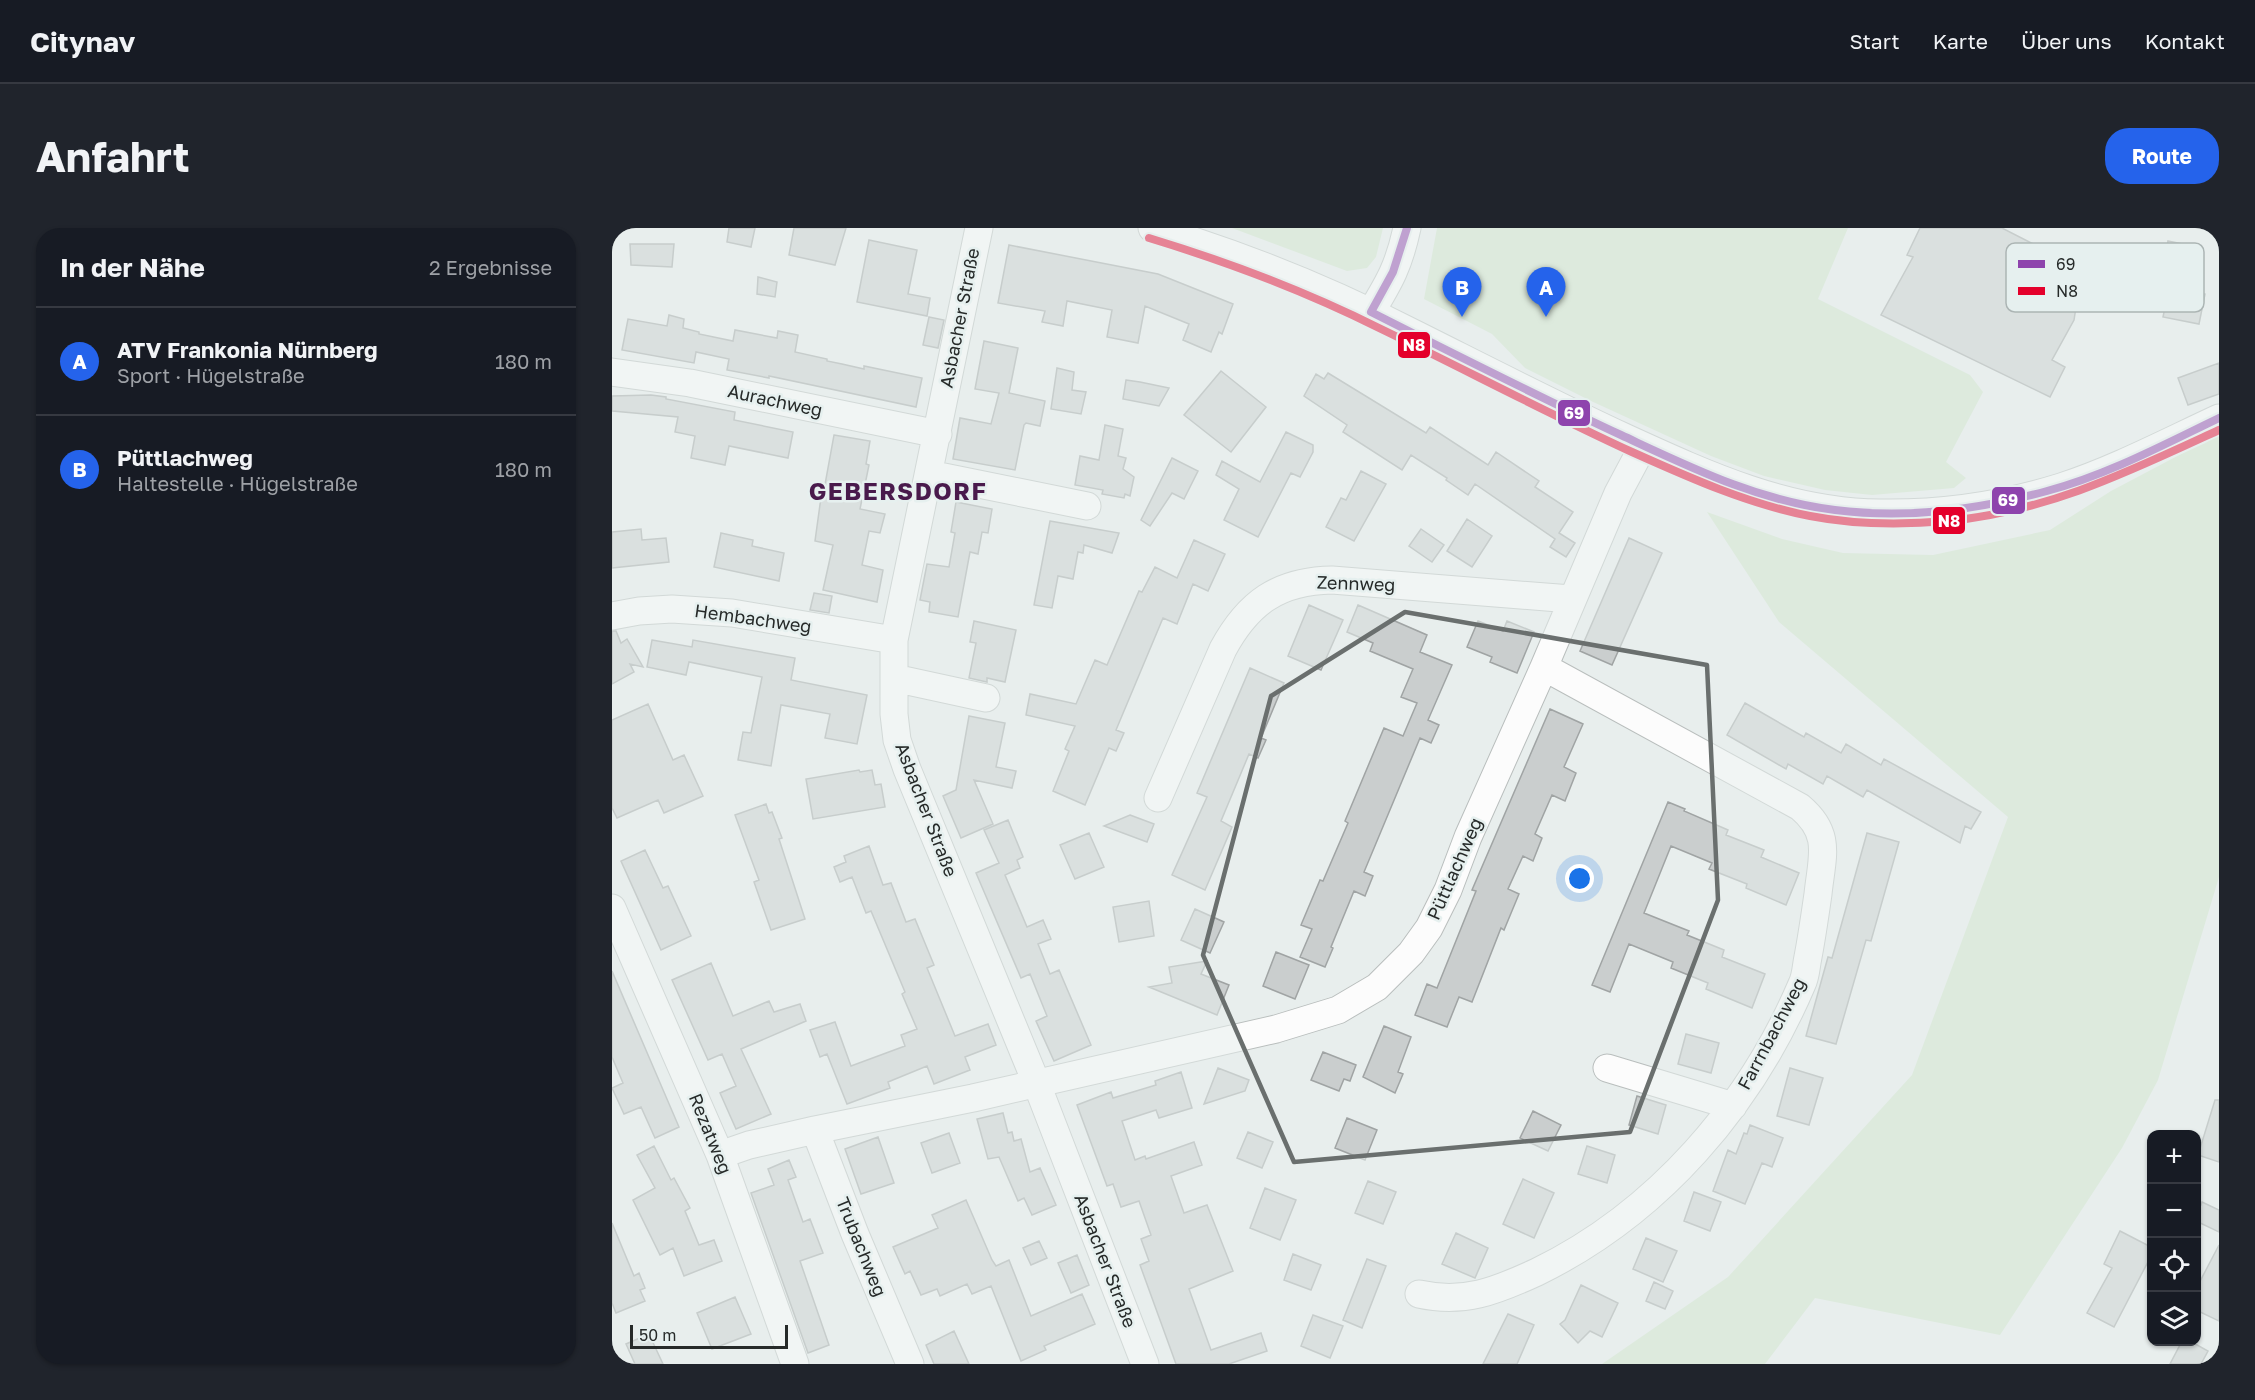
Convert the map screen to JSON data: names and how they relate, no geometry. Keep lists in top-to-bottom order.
{
  "streets": {
    "street": [
      "Asbacher Straße",
      "Aurachweg",
      "Zennweg",
      "Hembachweg",
      "Püttlachweg",
      "Farrnbachweg",
      "Rezatweg",
      "Trubachweg"
    ]
  },
  "crossings": [
    ["Asbacher Straße", "Aurachweg"],
    ["Asbacher Straße", "Hembachweg"],
    ["Asbacher Straße", "Püttlachweg"],
    ["Zennweg", "Püttlachweg"],
    ["Püttlachweg", "Farrnbachweg"]
  ],
  "districts": ["GEBERSDORF"],
  "lines": ["transit line 69", "transit line N8"],
  "legend": ["69", "N8"],
  "scale_bar": "50 m",
  "page": {
    "header": "Citynav",
    "nav": [
      "Start",
      "Karte",
      "Über uns",
      "Kontakt"
    ],
    "buttons": "Route",
    "title": "Anfahrt",
    "heading": ["In der Nähe", "2 Ergebnisse"],
    "pins": ["A", "B"],
    "list": [
      {
        "mark": "A",
        "name": "ATV Frankonia Nürnberg",
        "note": "Sport · Hügelstraße",
        "value": "180 m"
      },
      {
        "mark": "B",
        "name": "Püttlachweg",
        "note": "Haltestelle · Hügelstraße",
        "value": "180 m"
      }
    ],
    "map_buttons": ["+", "−"],
    "scale": "50 m"
  }
}
